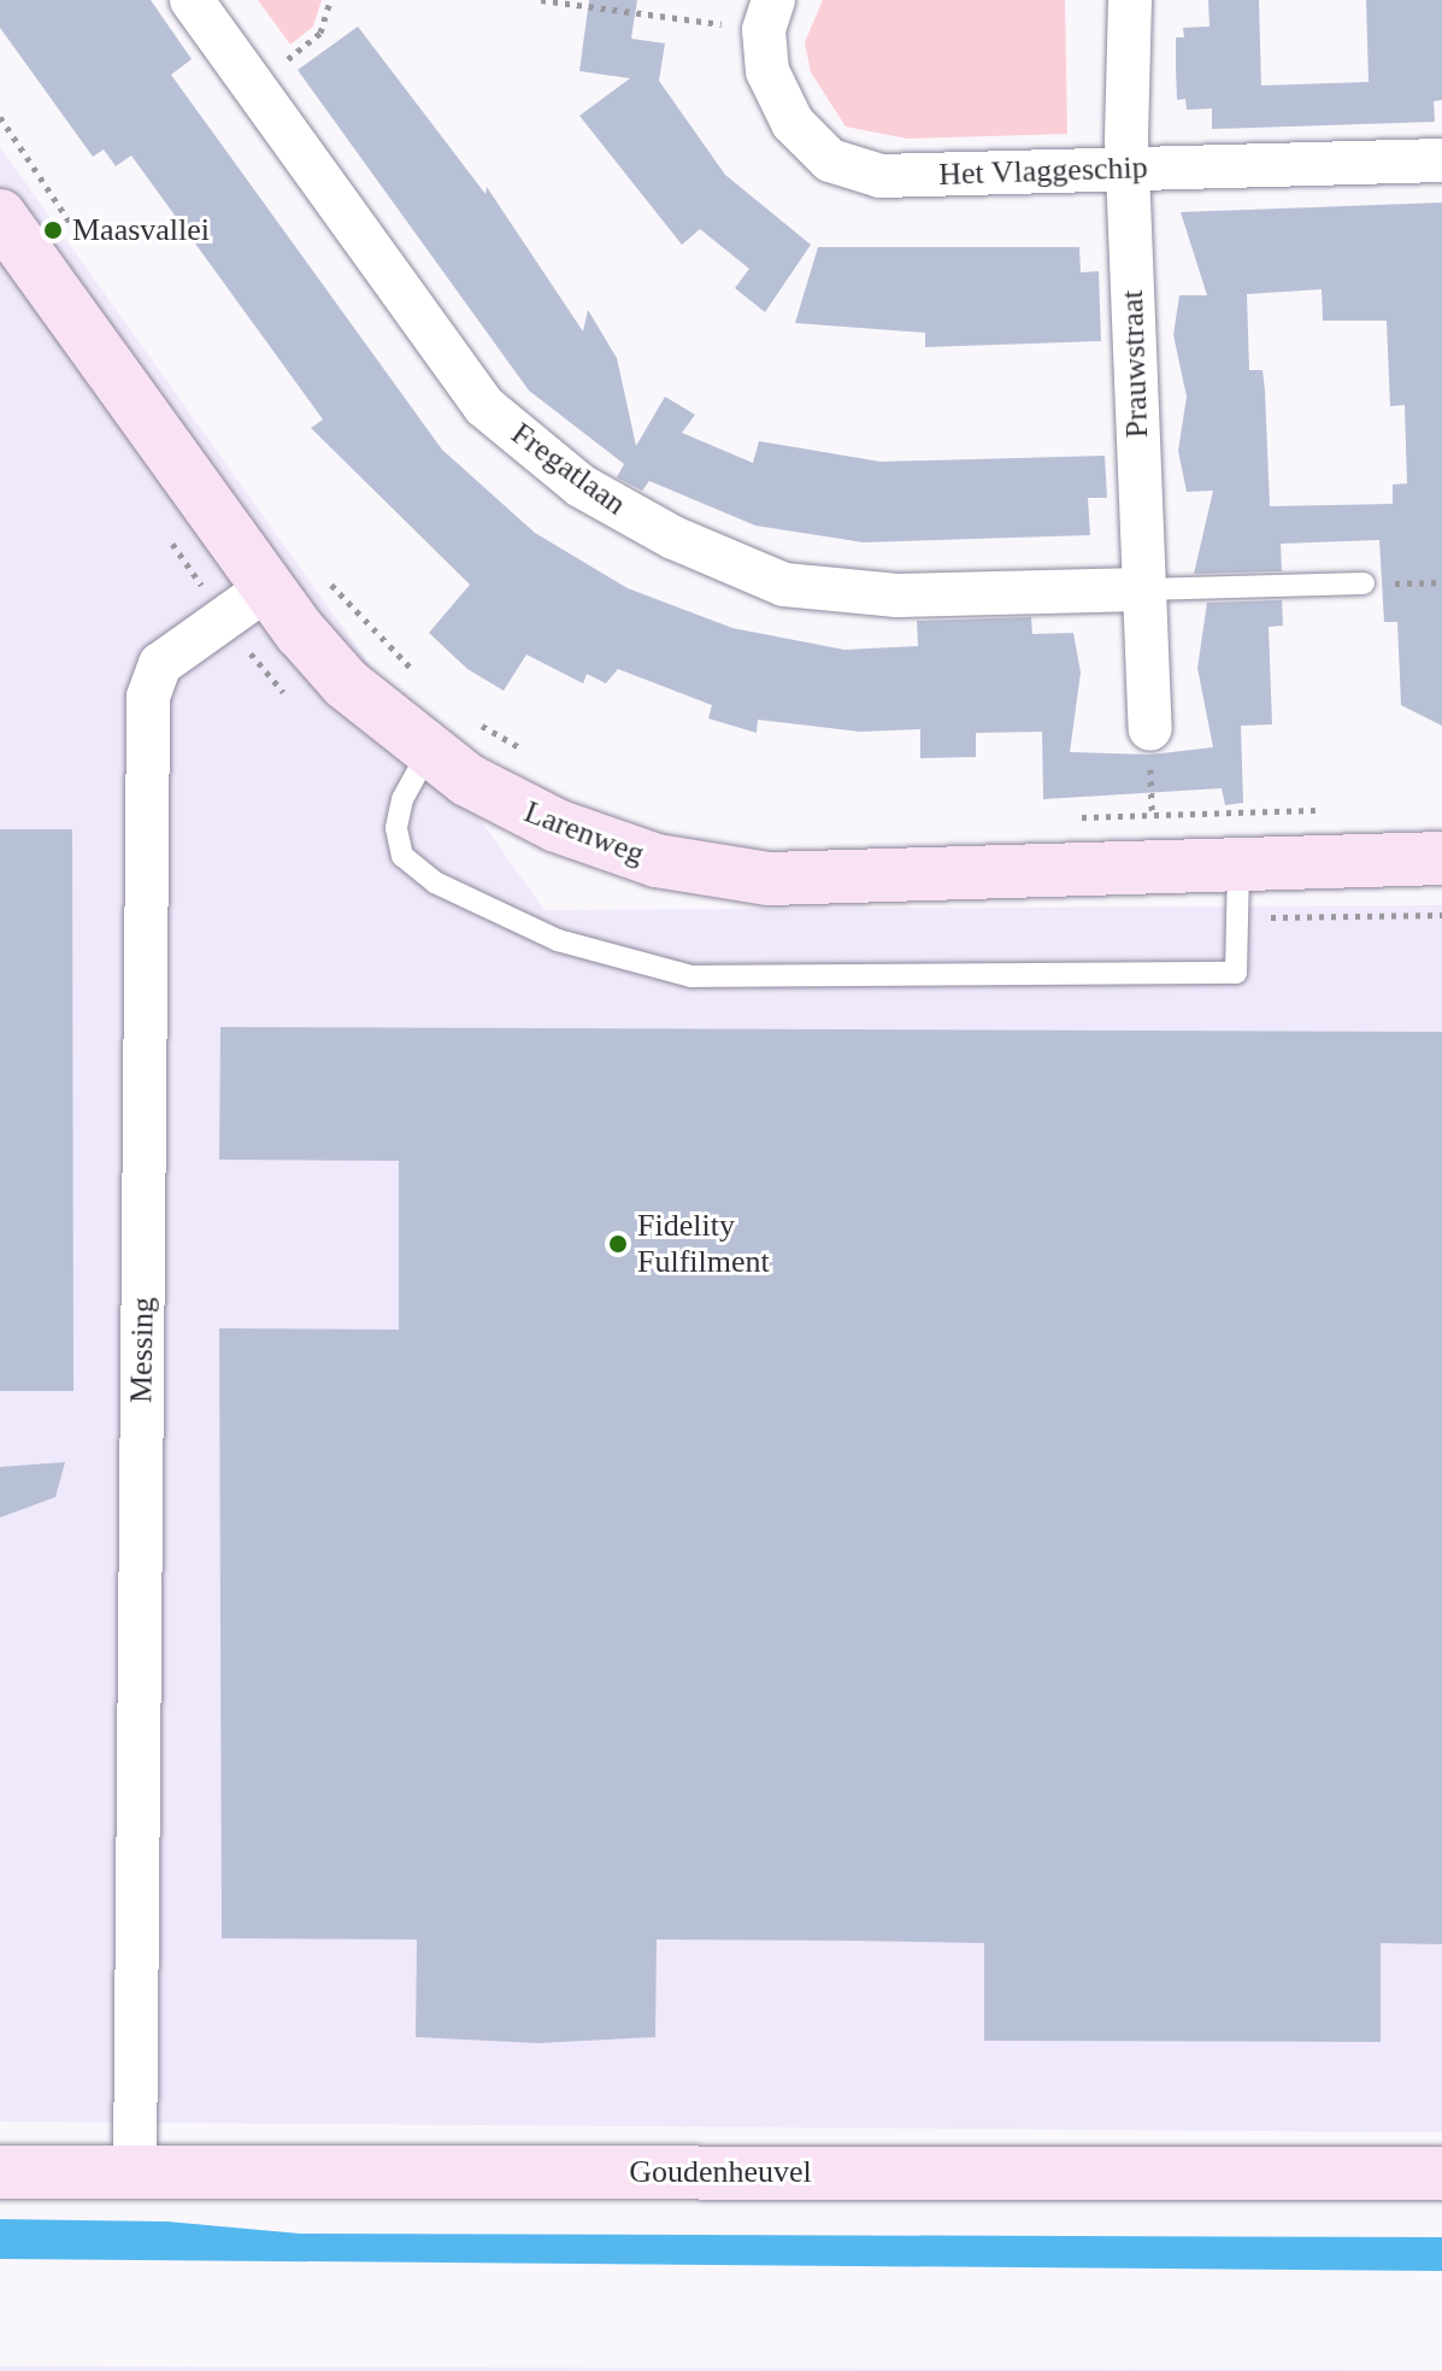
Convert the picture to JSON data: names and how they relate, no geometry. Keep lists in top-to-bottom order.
{
  "streets": {
    "street": [
      "Het Vlaggeschip",
      "Prauwstraat",
      "Fregatlaan",
      "Larenweg",
      "Messing",
      "Goudenheuvel"
    ]
  },
  "crossings": [
    ["Het Vlaggeschip", "Prauwstraat"],
    ["Prauwstraat", "Fregatlaan"],
    ["Larenweg", "Messing"],
    ["Messing", "Goudenheuvel"]
  ],
  "places": ["Maasvallei", "Fidelity Fulfilment"]
}
